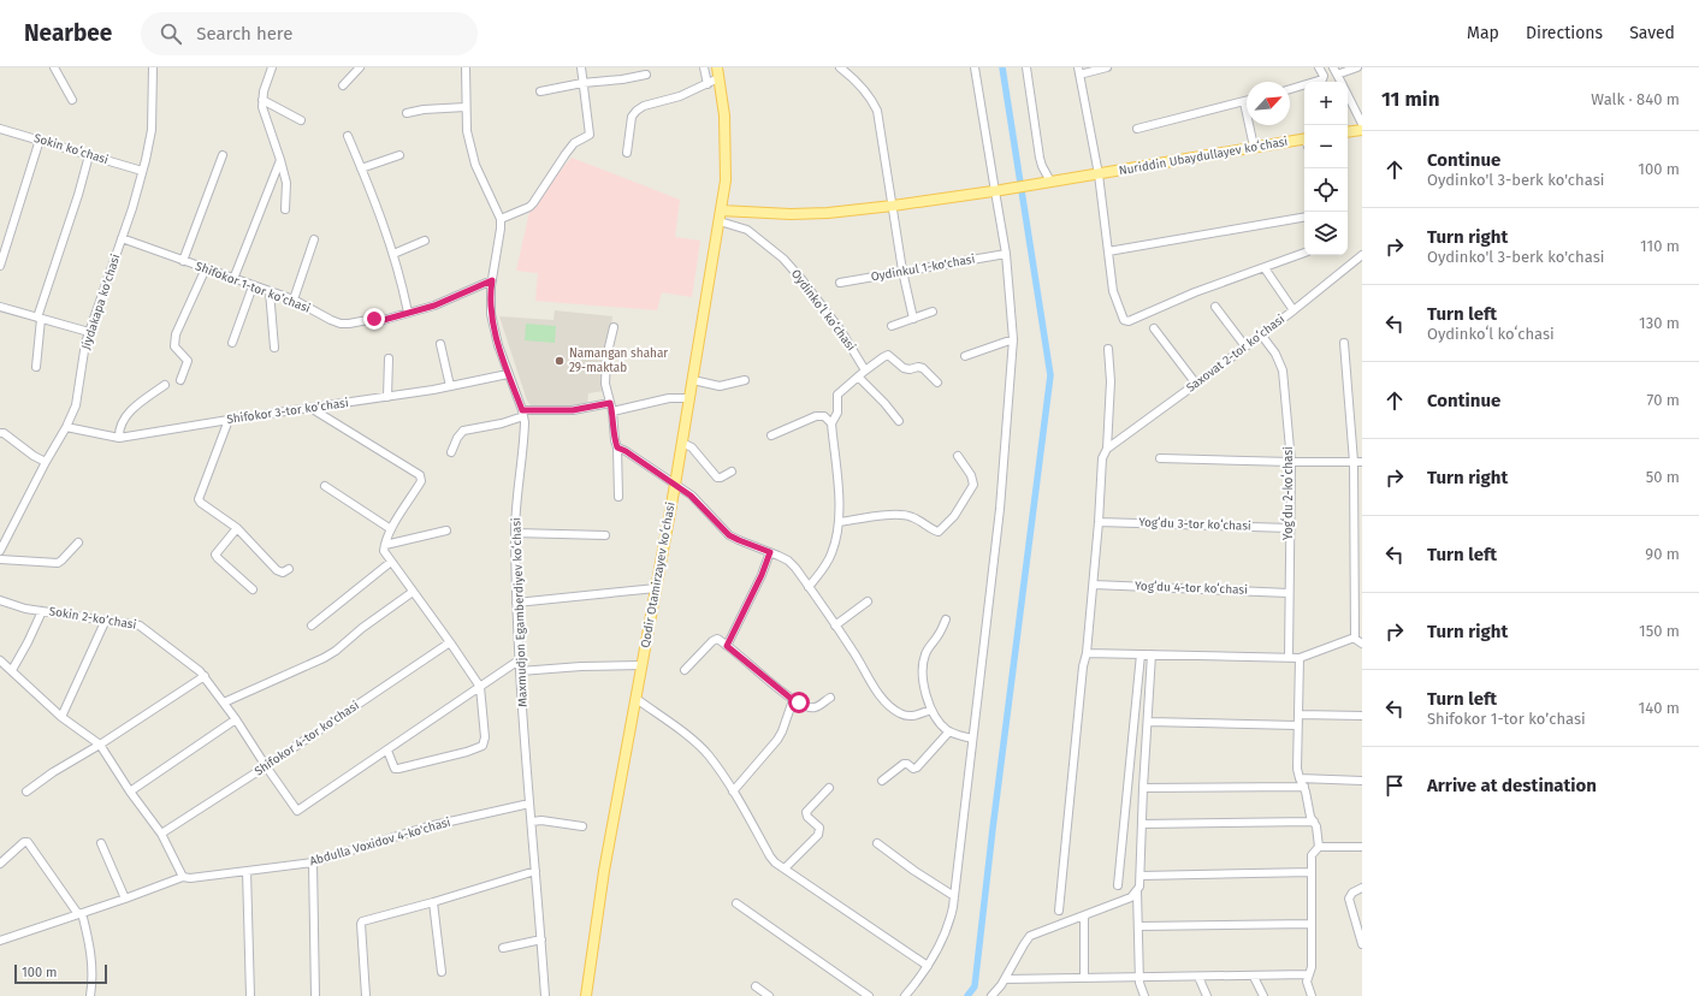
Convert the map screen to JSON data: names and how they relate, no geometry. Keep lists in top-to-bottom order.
{
  "streets": {
    "main road": ["Nuriddin Ubaydullayev koʻchasi", "Qodir Otamirzayev koʻchasi"],
    "street": [
      "Sokin koʻchasi",
      "Oydinkul 1-ko'chasi",
      "Shifokor 1-tor koʼchasi",
      "Jiydakapa ko'chasi",
      "Oydinkoʻl koʻchasi",
      "Saxovat 2-tor koʻchasi",
      "Shifokor 3-tor koʼchasi",
      "Yogʻdu 2-koʻchasi",
      "Yogʻdu 3-tor koʻchasi",
      "Yogʻdu 4-tor koʻchasi",
      "Maxmudjon Egamberdiyev koʻchasi",
      "Sokin 2-koʼchasi",
      "Shifokor 4-tor ko'chasi",
      "Abdulla Voxidov 4-ko'chasi"
    ]
  },
  "crossings": [
    ["Sokin koʻchasi", "Jiydakapa ko'chasi"],
    ["Nuriddin Ubaydullayev koʻchasi", "Qodir Otamirzayev koʻchasi"],
    ["Shifokor 1-tor koʼchasi", "Jiydakapa ko'chasi"],
    ["Shifokor 1-tor koʼchasi", "Maxmudjon Egamberdiyev koʻchasi"],
    ["Jiydakapa ko'chasi", "Shifokor 3-tor koʼchasi"],
    ["Oydinkoʻl koʻchasi", "Qodir Otamirzayev koʻchasi"],
    ["Saxovat 2-tor koʻchasi", "Yogʻdu 2-koʻchasi"],
    ["Shifokor 3-tor koʼchasi", "Maxmudjon Egamberdiyev koʻchasi"],
    ["Yogʻdu 2-koʻchasi", "Yogʻdu 3-tor koʻchasi"],
    ["Yogʻdu 2-koʻchasi", "Yogʻdu 4-tor koʻchasi"],
    ["Maxmudjon Egamberdiyev koʻchasi", "Abdulla Voxidov 4-ko'chasi"],
    ["Sokin 2-koʼchasi", "Shifokor 4-tor ko'chasi"]
  ],
  "places": ["Namangan shahar 29-maktab"],
  "scale_bar": "100 m",
  "north": "top right",
  "page": {
    "header": "Nearbee",
    "search": "Search here",
    "nav": ["Map", "Directions", "Saved"],
    "heading": ["11 min", "Walk · 840 m"],
    "map_buttons": ["+", "−"],
    "list": [
      ["Continue", "Oydinko'l 3-berk ko'chasi", "100 m"],
      ["Turn right", "Oydinko'l 3-berk ko'chasi", "110 m"],
      ["Turn left", "Oydinkoʻl koʻchasi", "130 m"],
      ["Continue", "70 m"],
      ["Turn right", "50 m"],
      ["Turn left", "90 m"],
      ["Turn right", "150 m"],
      ["Turn left", "Shifokor 1-tor koʼchasi", "140 m"],
      "Arrive at destination"
    ],
    "scale": "100 m"
  }
}
